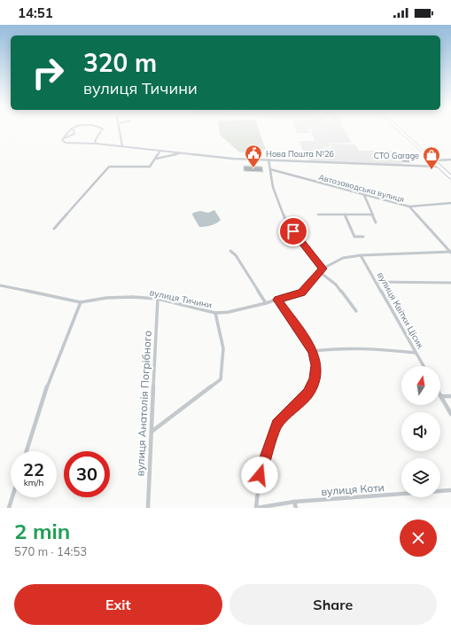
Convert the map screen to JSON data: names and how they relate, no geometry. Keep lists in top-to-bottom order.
{
  "streets": {
    "street": [
      "Автозаводська вулиця",
      "вулиця Тичини",
      "вулиця Квітки Цісик",
      "вулиця Анатолія Погрібного",
      "вулиця Коти"
    ]
  },
  "crossings": [
    ["вулиця Тичини", "вулиця Квітки Цісик"],
    ["вулиця Тичини", "вулиця Анатолія Погрібного"]
  ],
  "places": {
    "public building": ["Нова Пошта №26"],
    "shop": ["СТО Garage"]
  },
  "north": "top",
  "page": {
    "status": "14:51",
    "turn": ["320 m", "вулиця Тичини"],
    "speed": "22 km/h",
    "limit": "30",
    "heading": ["2 min", "570 m · 14:53"],
    "buttons": ["Exit", "Share"]
  }
}
